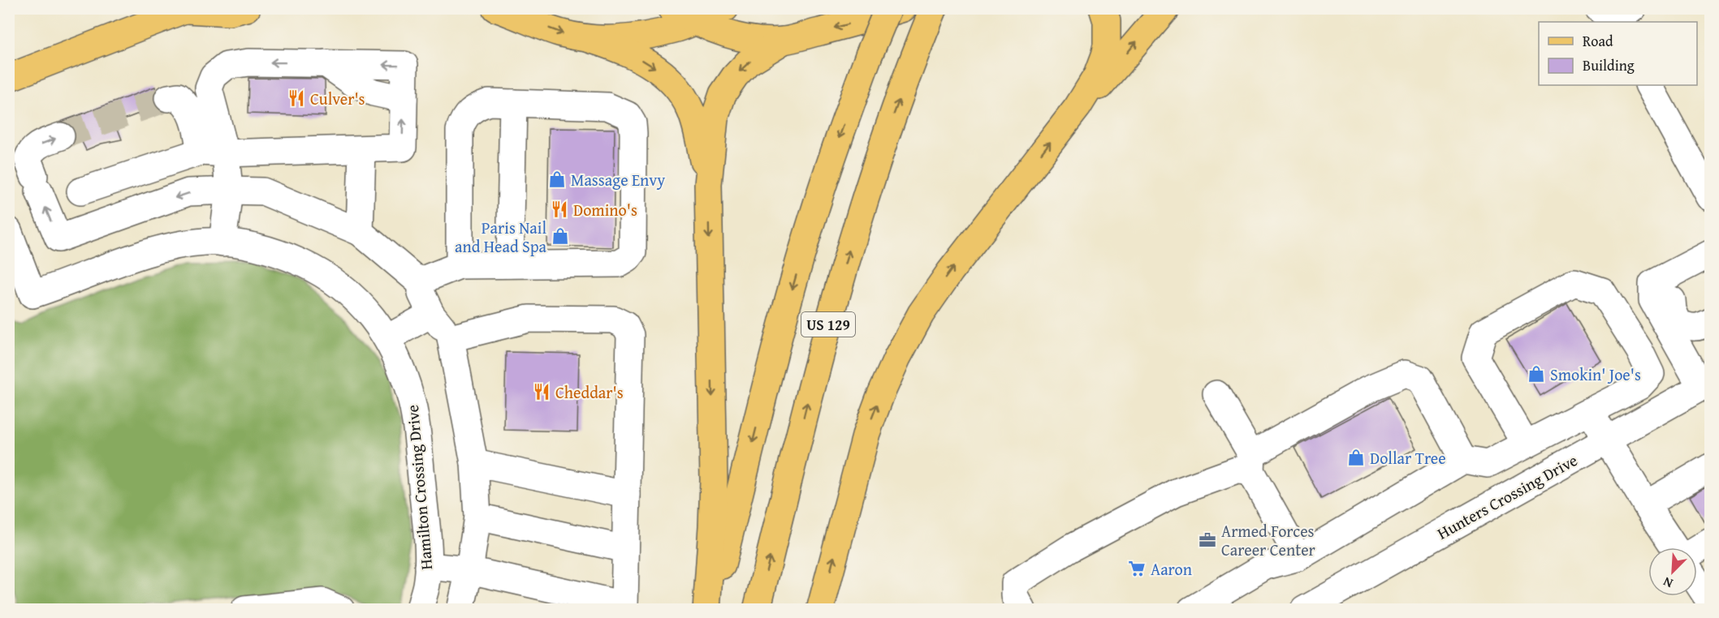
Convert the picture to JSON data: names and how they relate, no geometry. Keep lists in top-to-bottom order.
{
  "streets": {
    "main road": ["US 129"],
    "street": ["Hamilton Crossing Drive", "Hunters Crossing Drive"]
  },
  "places": {
    "restaurant": ["Culver's", "Domino's", "Cheddar's"],
    "shop": [
      "Massage Envy",
      "Paris Nail and Head Spa",
      "Smokin' Joe's",
      "Dollar Tree"
    ],
    "office": ["Armed Forces Career Center"],
    "supermarket": ["Aaron"]
  },
  "legend": ["Road", "Building"],
  "north": "bottom left"
}
